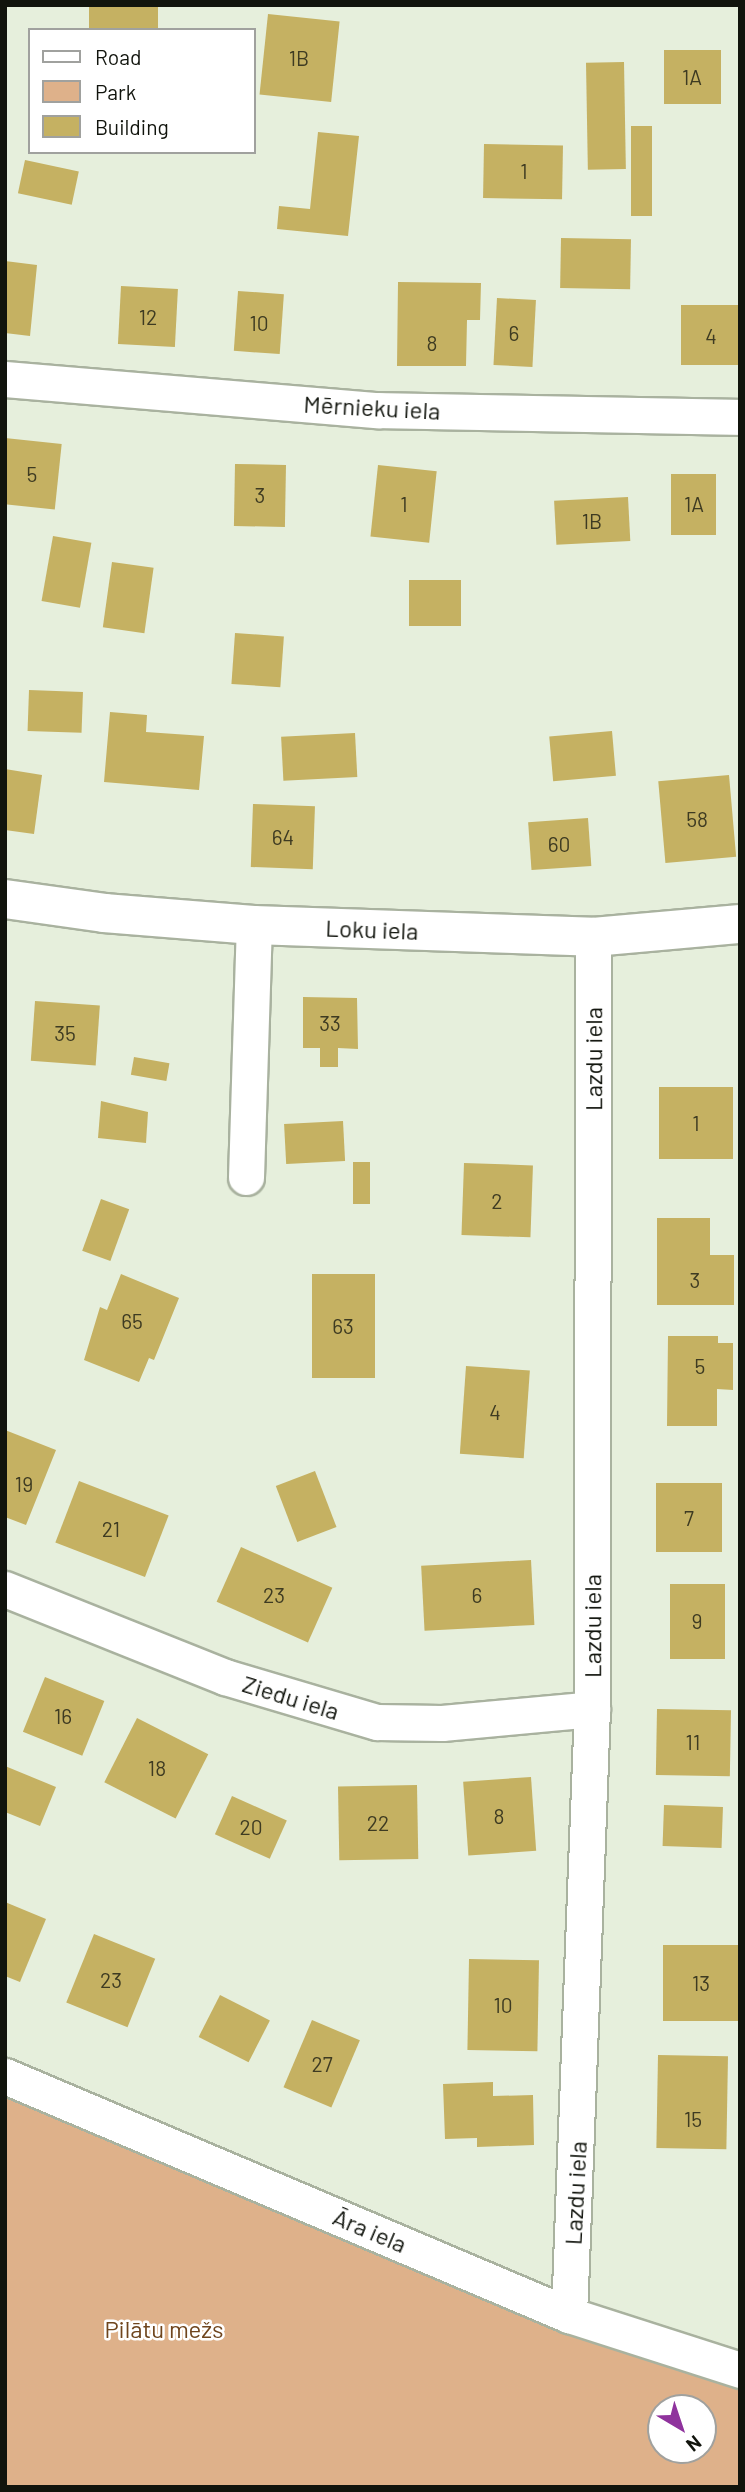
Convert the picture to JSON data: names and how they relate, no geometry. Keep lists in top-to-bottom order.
{
  "streets": {
    "street": [
      "Mērnieku iela",
      "Loku iela",
      "Lazdu iela",
      "Ziedu iela",
      "Āra iela"
    ]
  },
  "crossings": [
    ["Loku iela", "Lazdu iela"],
    ["Lazdu iela", "Ziedu iela"],
    ["Lazdu iela", "Āra iela"]
  ],
  "parks": ["Pilātu mežs"],
  "house_numbers": [
    "1B",
    "1A",
    "1",
    "12",
    "10",
    "6",
    "4",
    "8",
    "5",
    "3",
    "1",
    "1A",
    "1B",
    "58",
    "64",
    "60",
    "33",
    "35",
    "1",
    "2",
    "3",
    "65",
    "63",
    "5",
    "4",
    "19",
    "7",
    "21",
    "23",
    "6",
    "9",
    "16",
    "11",
    "18",
    "8",
    "22",
    "20",
    "23",
    "13",
    "10",
    "27",
    "15"
  ],
  "legend": ["Road", "Park", "Building"],
  "north": "bottom right"
}
